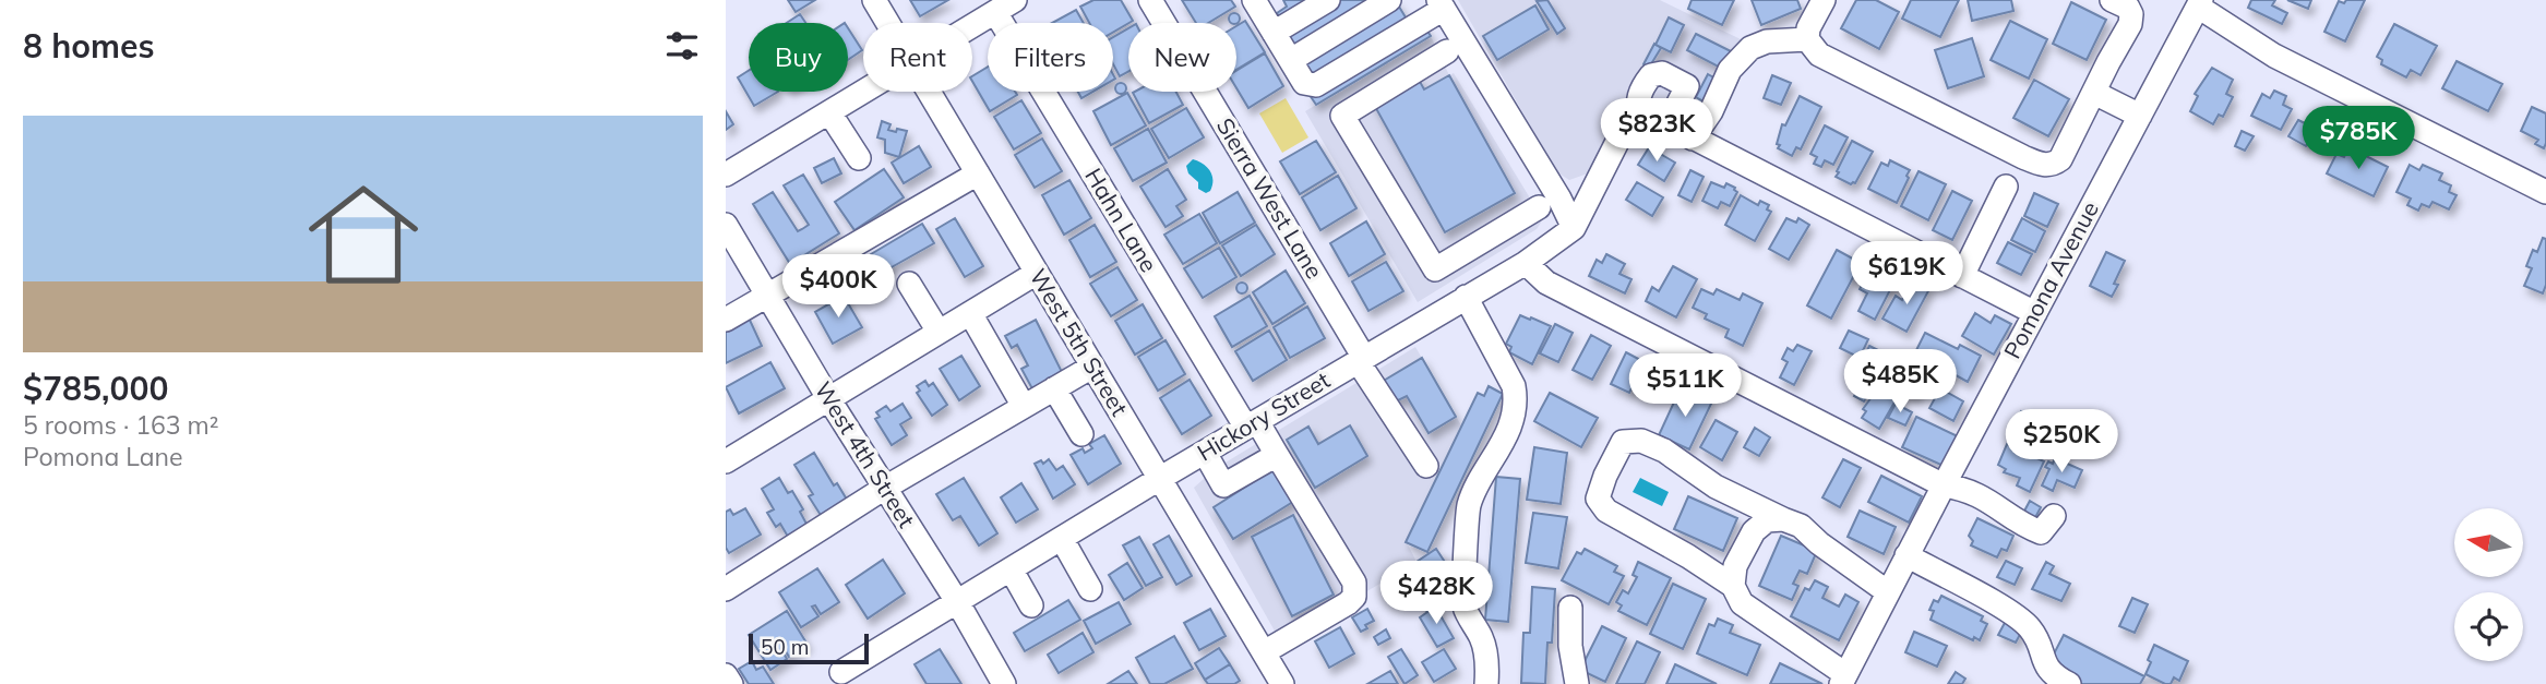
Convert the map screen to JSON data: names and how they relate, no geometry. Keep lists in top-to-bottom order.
{
  "streets": {
    "street": [
      "Sierra West Lane",
      "Hahn Lane",
      "Pomona Avenue",
      "West 5th Street",
      "Hickory Street",
      "West 4th Street"
    ]
  },
  "crossings": [
    ["Sierra West Lane", "Hickory Street"],
    ["Hahn Lane", "West 5th Street"],
    ["Hahn Lane", "Hickory Street"],
    ["West 5th Street", "Hickory Street"],
    ["Hickory Street", "West 4th Street"]
  ],
  "scale_bar": "50 m",
  "north": "left",
  "page": {
    "heading": "8 homes",
    "chip": [
      "Buy",
      "Rent",
      "Filters",
      "New"
    ],
    "list": [
      {
        "name": "$785,000",
        "note": "5 rooms · 163 m² · Pomona Lane"
      }
    ],
    "price": [
      "$823K",
      "$785K",
      "$619K",
      "$400K",
      "$485K",
      "$511K",
      "$250K",
      "$428K"
    ],
    "scale": "50 m"
  }
}
